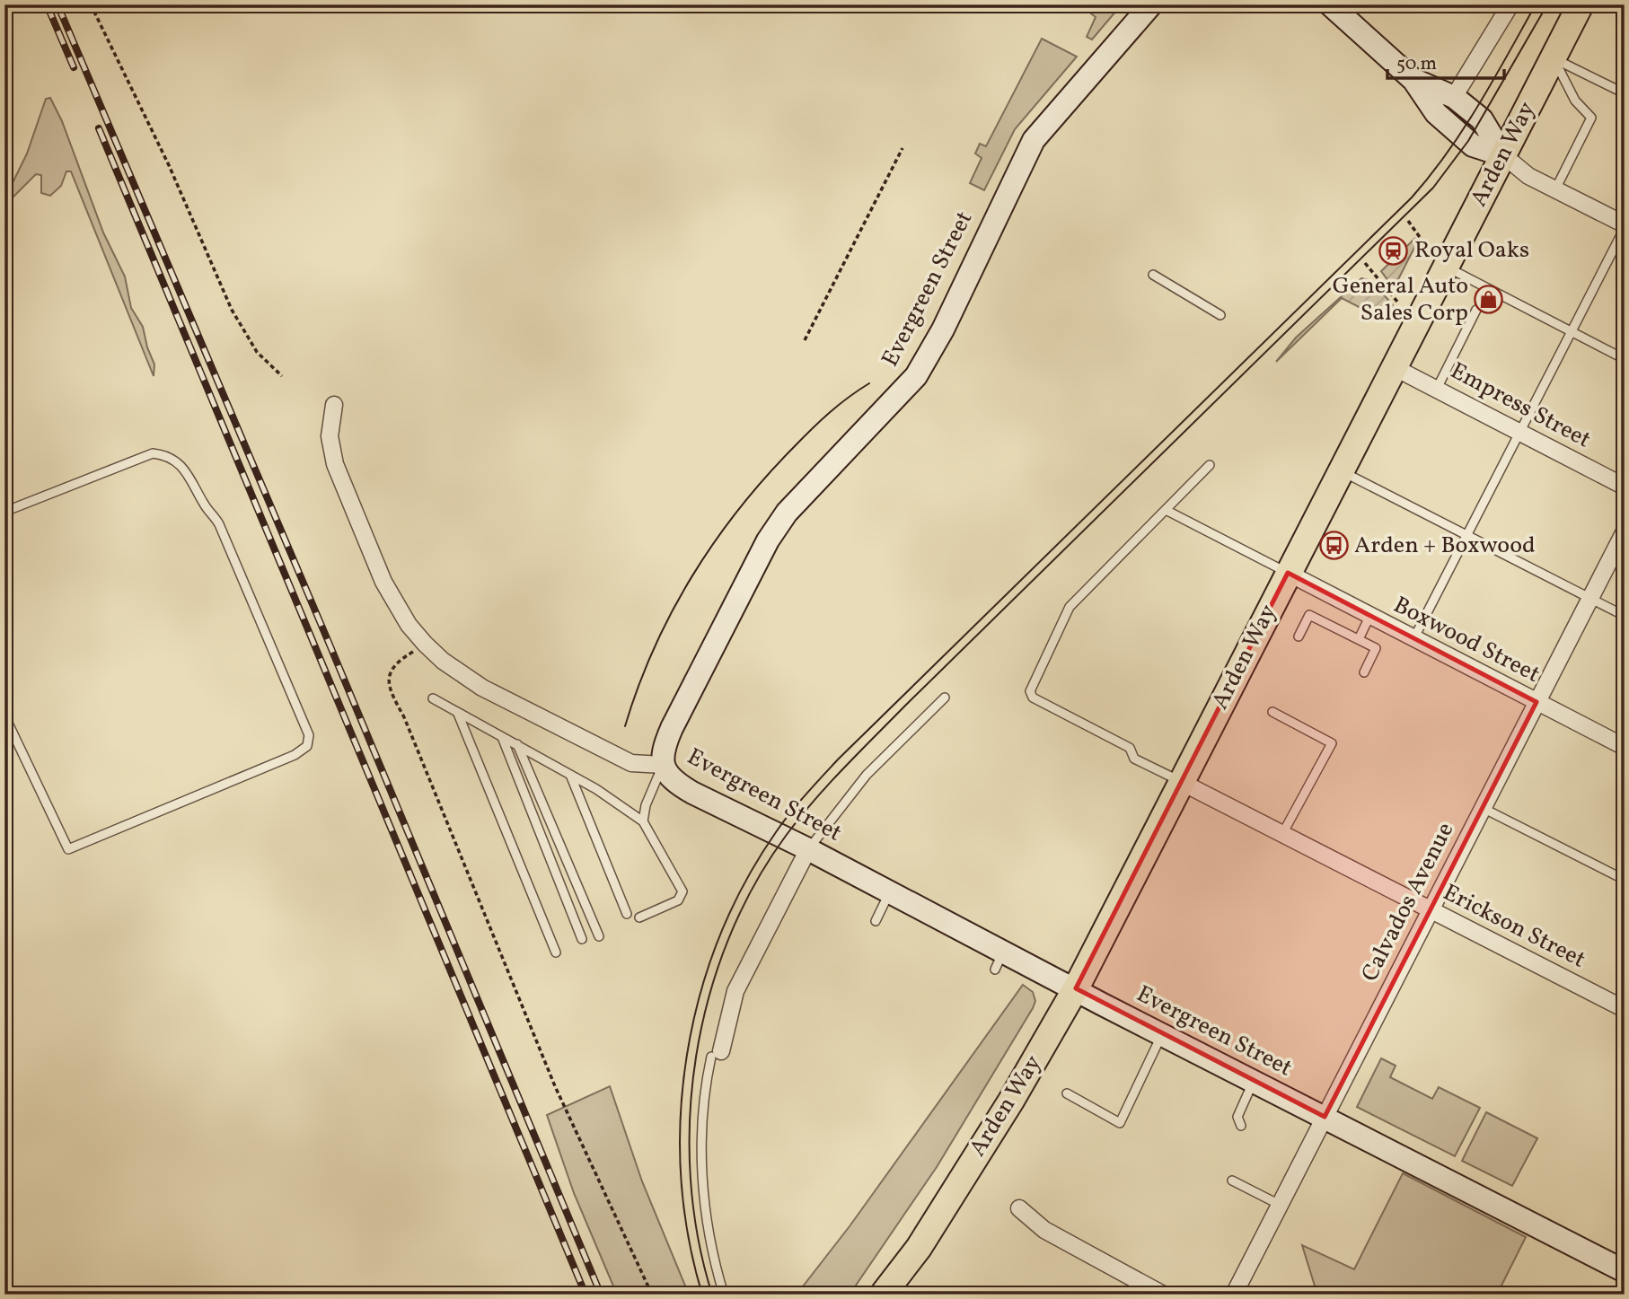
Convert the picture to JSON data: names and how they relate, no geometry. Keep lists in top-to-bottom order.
{
  "streets": {
    "main road": ["Arden Way"],
    "street": [
      "Evergreen Street",
      "Empress Street",
      "Boxwood Street",
      "Calvados Avenue",
      "Erickson Street"
    ]
  },
  "crossings": [
    ["Arden Way", "Evergreen Street"],
    ["Arden Way", "Empress Street"],
    ["Arden Way", "Boxwood Street"],
    ["Arden Way", "Erickson Street"],
    ["Evergreen Street", "Calvados Avenue"],
    ["Boxwood Street", "Calvados Avenue"],
    ["Calvados Avenue", "Erickson Street"]
  ],
  "places": {
    "station": ["Royal Oaks"],
    "shop": ["General Auto Sales Corp"],
    "bus stop": ["Arden + Boxwood"]
  },
  "scale_bar": "50 m"
}
